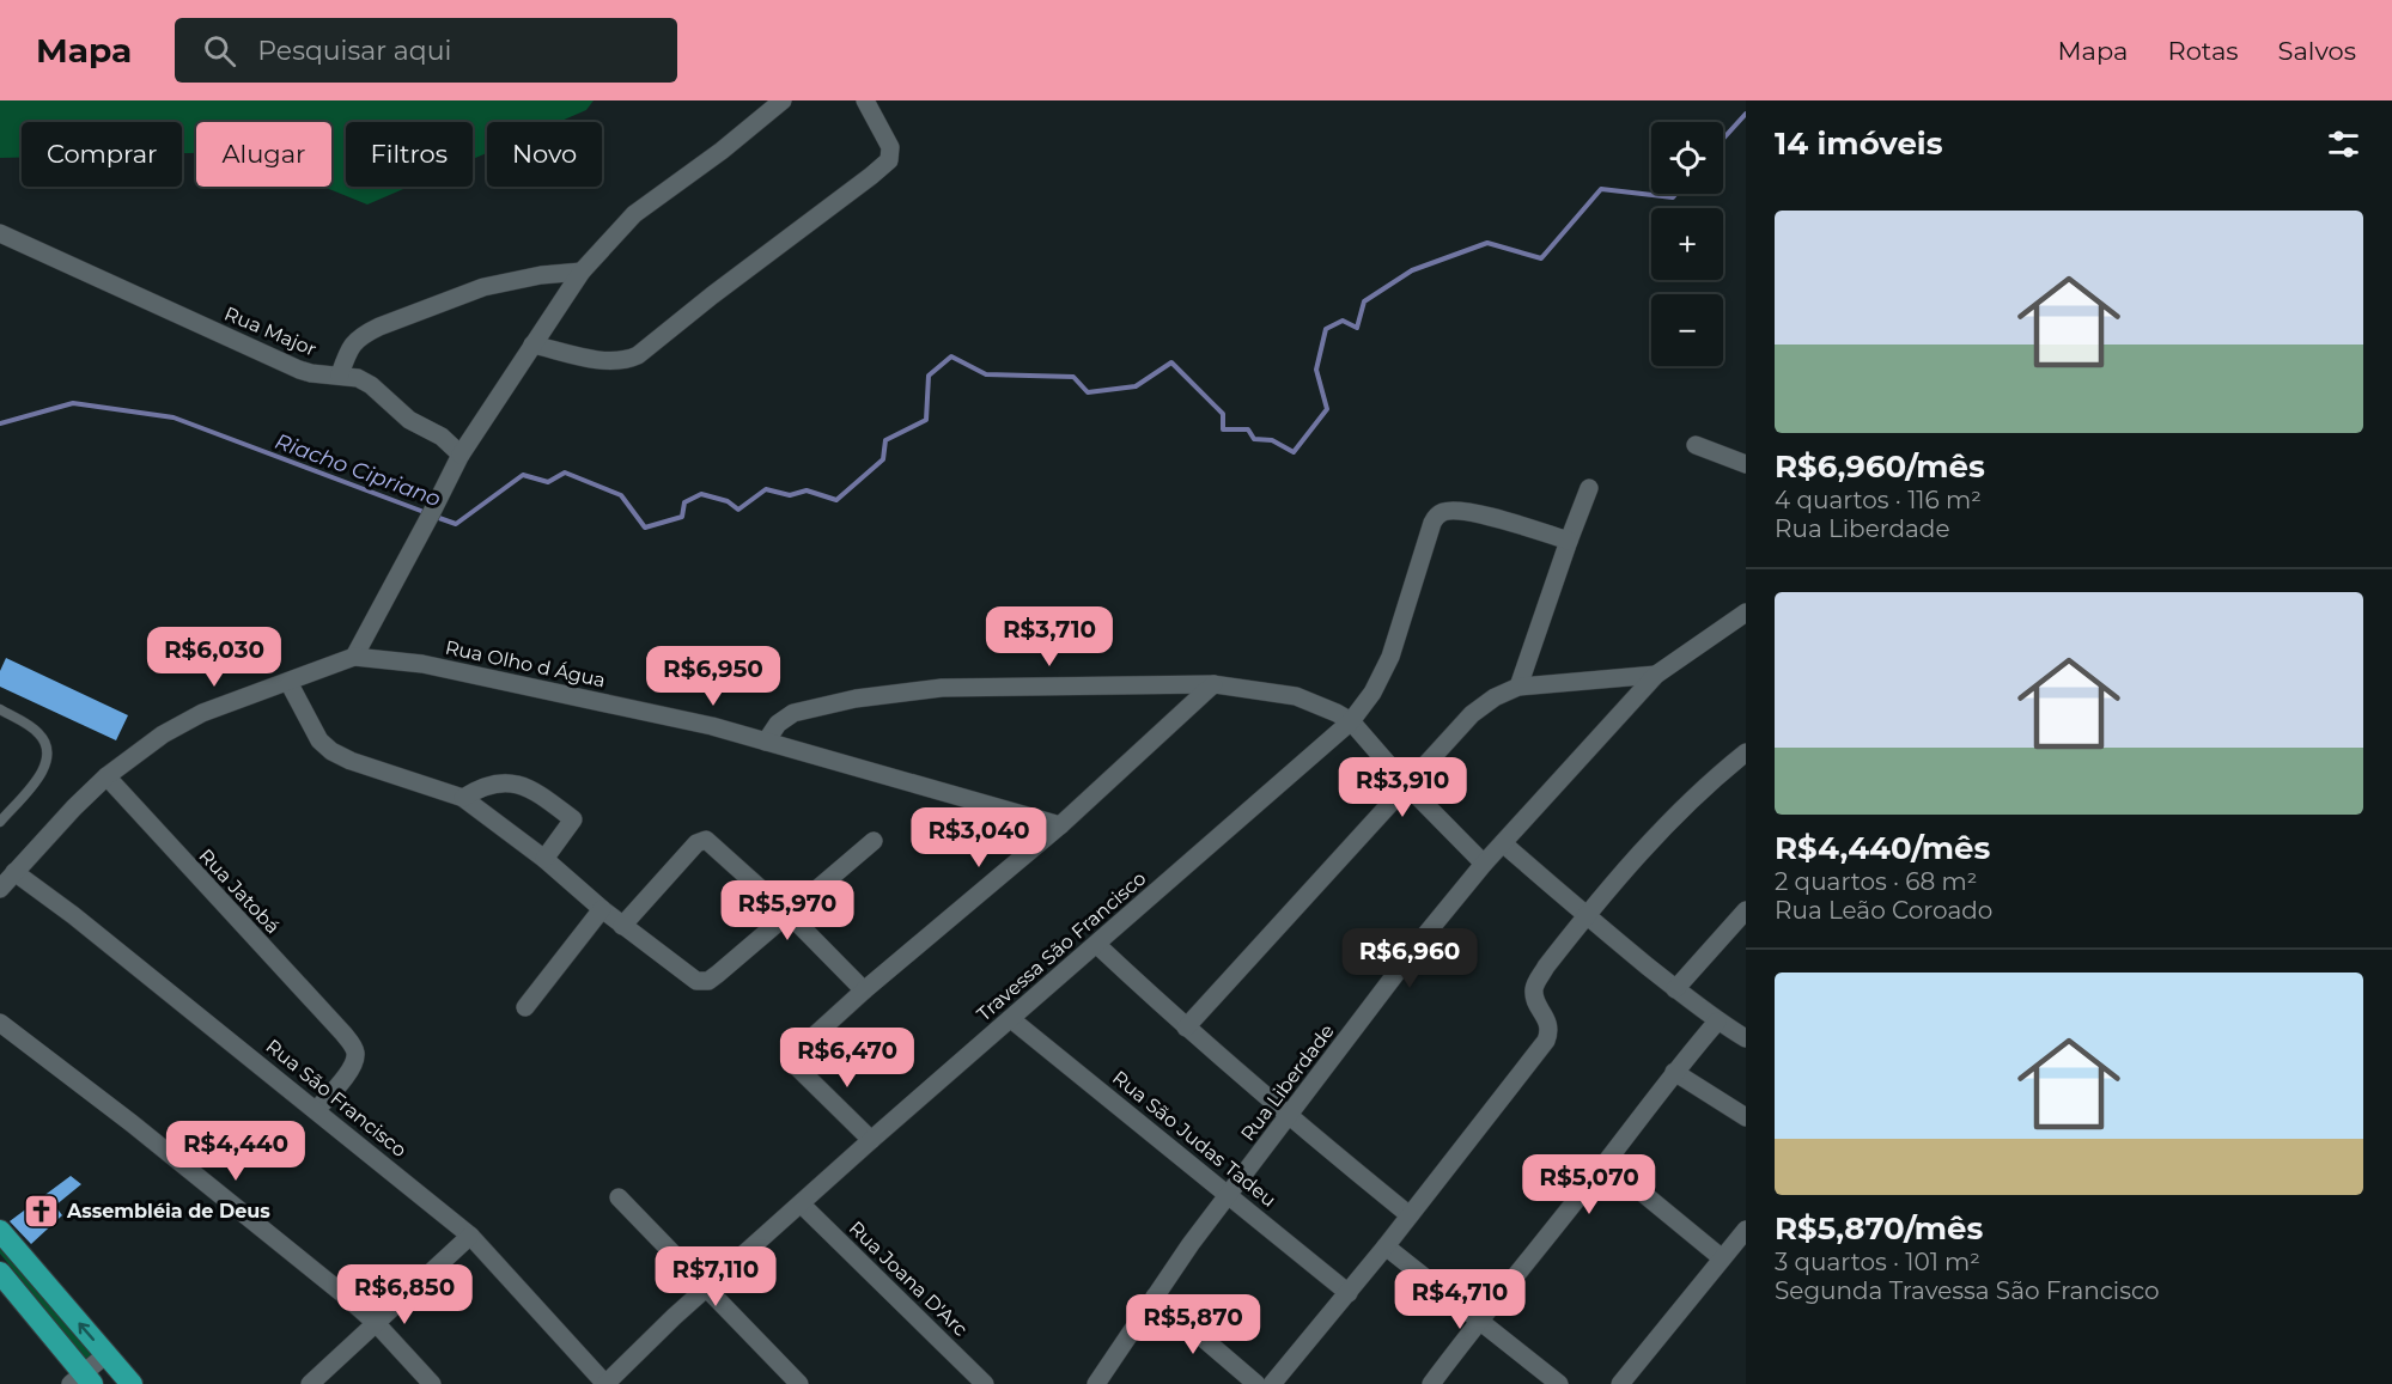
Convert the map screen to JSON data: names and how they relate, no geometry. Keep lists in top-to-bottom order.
{
  "streets": {
    "street": [
      "Rua Major",
      "Rua Olho d Água",
      "Rua Jatobá",
      "Travessa São Francisco",
      "Rua Liberdade",
      "Rua São Francisco",
      "Rua São Judas Tadeu",
      "Rua Joana D'Arc"
    ]
  },
  "crossings": [
    ["Rua Jatobá", "Rua São Francisco"],
    ["Travessa São Francisco", "Rua São Francisco"],
    ["Travessa São Francisco", "Rua São Judas Tadeu"],
    ["Travessa São Francisco", "Rua Joana D'Arc"],
    ["Rua Liberdade", "Rua São Judas Tadeu"]
  ],
  "water": ["Riacho Cipriano"],
  "places": {
    "church": ["Assembléia de Deus"]
  },
  "page": {
    "header": "Mapa",
    "search": "Pesquisar aqui",
    "nav": ["Mapa", "Rotas", "Salvos"],
    "heading": "14 imóveis",
    "map_buttons": ["+", "−"],
    "chip": [
      "Comprar",
      "Alugar",
      "Filtros",
      "Novo"
    ],
    "list": [
      {
        "name": "R$6,960/mês",
        "note": "4 quartos · 116 m² · Rua Liberdade"
      },
      {
        "name": "R$4,440/mês",
        "note": "2 quartos · 68 m² · Rua Leão Coroado"
      },
      {
        "name": "R$5,870/mês",
        "note": "3 quartos · 101 m² · Segunda Travessa São Francisco"
      }
    ],
    "price": [
      "R$3,710",
      "R$6,030",
      "R$6,950",
      "R$3,910",
      "R$3,040",
      "R$5,970",
      "R$6,960",
      "R$6,470",
      "R$4,440",
      "R$5,070",
      "R$7,110",
      "R$6,850",
      "R$4,710",
      "R$5,870"
    ]
  }
}
